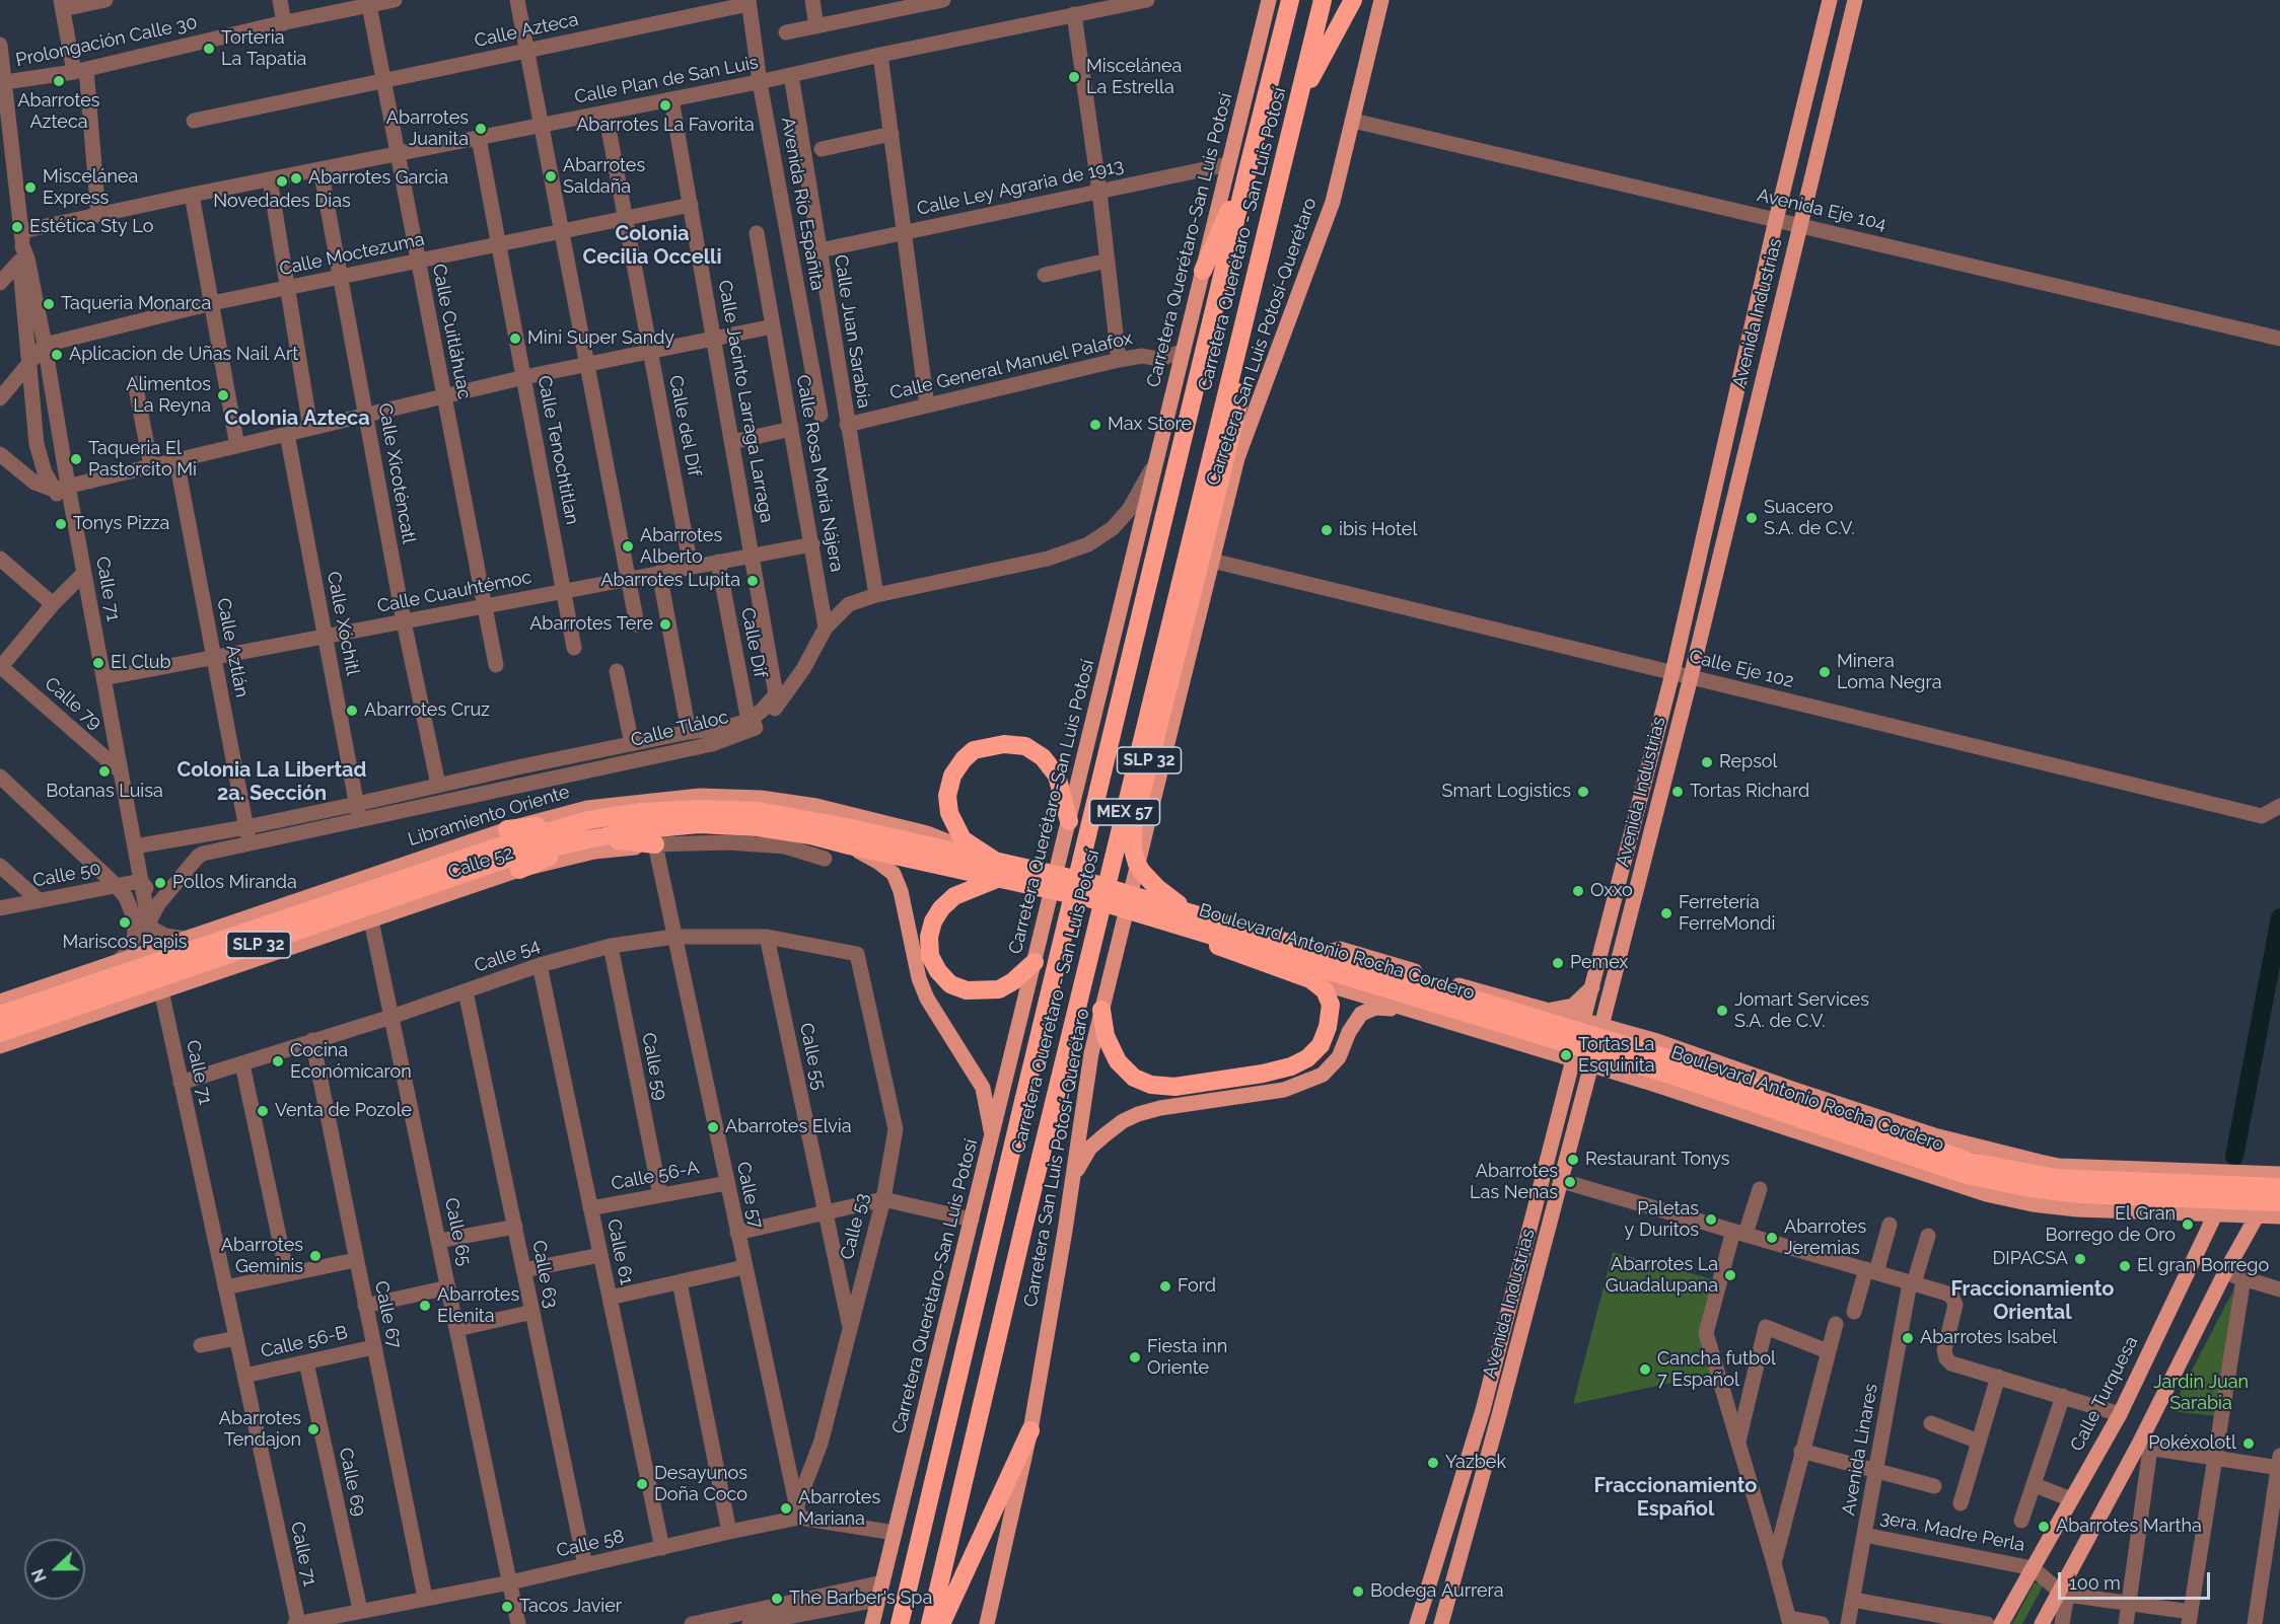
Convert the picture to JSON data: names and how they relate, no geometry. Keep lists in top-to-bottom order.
{
  "streets": {
    "highway": [
      "Carretera Querétaro - San Luis Potosí",
      "SLP 32",
      "MEX 57",
      "Libramiento Oriente",
      "Boulevard Antonio Rocha Cordero"
    ],
    "main road": [
      "Carretera Querétaro-San Luis Potosí",
      "Avenida Industrias",
      "Carretera San Luis Potosí-Querétaro",
      "Calle 52",
      "Calle Turquesa"
    ],
    "street": [
      "Calle Azteca",
      "Prolongación Calle 30",
      "Calle Plan de San Luis",
      "Calle Ley Agraria de 1913",
      "Avenida Río Españita",
      "Avenida Eje 104",
      "Calle Moctezuma",
      "Calle Cuitláhuac",
      "Calle Juan Sarabia",
      "Calle General Manuel Palafox",
      "Calle Jacinto Larraga Larraga",
      "Calle del Dif",
      "Calle Tenochtitlan",
      "Calle Xicoténcatl",
      "Calle Rosa María Nájera",
      "Calle 71",
      "Calle Cuauhtémoc",
      "Calle Xóchitl",
      "Calle Dif",
      "Calle Aztlán",
      "Calle Eje 102",
      "Calle 79",
      "Calle Tláloc",
      "Calle 50",
      "Calle 54",
      "Calle 55",
      "Calle 59",
      "Calle 56-A",
      "Calle 57",
      "Calle 53",
      "Calle 65",
      "Calle 61",
      "Calle 63",
      "Calle 67",
      "Calle 56-B",
      "Avenida Linares",
      "Calle 69",
      "3era. Madre Perla",
      "Calle 58"
    ]
  },
  "crossings": [
    ["Calle Azteca", "Avenida Río Españita"],
    ["Calle Azteca", "Calle Cuitláhuac"],
    ["Prolongación Calle 30", "Calle Cuitláhuac"],
    ["Prolongación Calle 30", "Calle 71"],
    ["Calle Plan de San Luis", "Avenida Río Españita"],
    ["Calle Plan de San Luis", "Calle Cuitláhuac"],
    ["Calle Plan de San Luis", "Calle Juan Sarabia"],
    ["Calle Plan de San Luis", "Calle Jacinto Larraga Larraga"],
    ["Calle Plan de San Luis", "Calle del Dif"],
    ["Calle Plan de San Luis", "Calle Tenochtitlan"],
    ["Calle Plan de San Luis", "Calle Xicoténcatl"],
    ["Calle Plan de San Luis", "Calle 71"],
    ["Calle Ley Agraria de 1913", "Carretera Querétaro-San Luis Potosí"],
    ["Calle Ley Agraria de 1913", "Calle Juan Sarabia"],
    ["Avenida Eje 104", "Avenida Industrias"],
    ["Avenida Eje 104", "Carretera San Luis Potosí-Querétaro"],
    ["Carretera Querétaro-San Luis Potosí", "Calle General Manuel Palafox"],
    ["Carretera Querétaro-San Luis Potosí", "Calle Tláloc"],
    ["Carretera Querétaro-San Luis Potosí", "Calle 58"],
    ["Calle Moctezuma", "Calle Cuitláhuac"],
    ["Calle Moctezuma", "Calle Jacinto Larraga Larraga"],
    ["Calle Moctezuma", "Calle del Dif"],
    ["Calle Moctezuma", "Calle Tenochtitlan"],
    ["Calle Moctezuma", "Calle Xicoténcatl"],
    ["Calle Moctezuma", "Calle 71"],
    ["Avenida Industrias", "Calle Eje 102"],
    ["Avenida Industrias", "Boulevard Antonio Rocha Cordero"],
    ["Calle Cuitláhuac", "Calle Cuauhtémoc"],
    ["Calle Juan Sarabia", "Calle General Manuel Palafox"],
    ["Calle Juan Sarabia", "Calle Tláloc"],
    ["Carretera San Luis Potosí-Querétaro", "Calle Eje 102"],
    ["Calle Jacinto Larraga Larraga", "Calle Cuauhtémoc"],
    ["Calle Jacinto Larraga Larraga", "Calle Tláloc"],
    ["Calle del Dif", "Calle Cuauhtémoc"],
    ["Calle Tenochtitlan", "Calle Cuauhtémoc"],
    ["Calle Xicoténcatl", "Calle Cuauhtémoc"],
    ["Calle Xicoténcatl", "Calle Tláloc"],
    ["Calle Rosa María Nájera", "Calle Cuauhtémoc"],
    ["Calle Rosa María Nájera", "Calle Tláloc"],
    ["Calle 71", "Calle Cuauhtémoc"],
    ["Calle 71", "Calle 79"],
    ["Calle 71", "Calle Tláloc"],
    ["Calle 71", "Libramiento Oriente"],
    ["Calle 71", "Calle 52"],
    ["Calle 71", "Calle 50"],
    ["Calle 71", "Calle 54"],
    ["Calle 71", "Calle 56-B"],
    ["Calle 71", "Calle 58"],
    ["Calle Cuauhtémoc", "Calle Xóchitl"],
    ["Calle Cuauhtémoc", "Calle Dif"],
    ["Calle Cuauhtémoc", "Calle Aztlán"],
    ["Calle Xóchitl", "Calle Tláloc"],
    ["Calle Dif", "Calle Tláloc"],
    ["Calle Aztlán", "Calle Tláloc"],
    ["SLP 32", "Libramiento Oriente"],
    ["SLP 32", "Boulevard Antonio Rocha Cordero"],
    ["Libramiento Oriente", "Calle 52"],
    ["Calle 52", "Calle 57"],
    ["Calle 52", "Calle 65"],
    ["Boulevard Antonio Rocha Cordero", "Calle Turquesa"],
    ["Calle 54", "Calle 55"],
    ["Calle 54", "Calle 59"],
    ["Calle 54", "Calle 57"],
    ["Calle 54", "Calle 53"],
    ["Calle 54", "Calle 65"],
    ["Calle 54", "Calle 61"],
    ["Calle 54", "Calle 63"],
    ["Calle 54", "Calle 67"],
    ["Calle 55", "Calle 53"],
    ["Calle 59", "Calle 56-A"],
    ["Calle 56-A", "Calle 57"],
    ["Calle 56-A", "Calle 61"],
    ["Calle 57", "Calle 53"],
    ["Calle 57", "Calle 58"],
    ["Calle 53", "Calle 58"],
    ["Calle 65", "Calle 58"],
    ["Calle 61", "Calle 58"],
    ["Calle 63", "Calle 58"],
    ["Calle 67", "Calle 56-B"],
    ["Calle 67", "Calle 58"],
    ["Calle 56-B", "Calle 69"],
    ["Calle Turquesa", "3era. Madre Perla"],
    ["Avenida Linares", "3era. Madre Perla"],
    ["Calle 69", "Calle 58"]
  ],
  "districts": [
    "Colonia Cecilia Occelli",
    "Colonia Azteca",
    "Colonia La Libertad 2a. Sección",
    "Fraccionamiento Oriental",
    "Fraccionamiento Español"
  ],
  "parks": ["Jardin Juan Sarabia"],
  "places": [
    "Torteria La Tapatia",
    "Miscelánea La Estrella",
    "Abarrotes Azteca",
    "Abarrotes La Favorita",
    "Abarrotes Juanita",
    "Abarrotes Saldaña",
    "Abarrotes Garcia",
    "Novedades Dias",
    "Miscelánea Express",
    "Estética Sty Lo",
    "Taqueria Monarca",
    "Mini Super Sandy",
    "Aplicacion de Uñas Nail Art",
    "Alimentos La Reyna",
    "Max Store",
    "Taqueria El Pastorcito Mi",
    "Suacero S.A. de C.V.",
    "Tonys Pizza",
    "ibis Hotel",
    "Abarrotes Alberto",
    "Abarrotes Lupita",
    "Abarrotes Tere",
    "El Club",
    "Minera Loma Negra",
    "Abarrotes Cruz",
    "Repsol",
    "Botanas Luisa",
    "Smart Logistics",
    "Tortas Richard",
    "Pollos Miranda",
    "Oxxo",
    "Ferretería FerreMondi",
    "Mariscos Papis",
    "Pemex",
    "Jomart Services S.A. de C.V.",
    "Tortas La Esquinita",
    "Cocina Económicaron",
    "Venta de Pozole",
    "Abarrotes Elvia",
    "Restaurant Tonys",
    "Abarrotes Las Nenas",
    "Paletas y Duritos",
    "El Gran Borrego de Oro",
    "Abarrotes Jeremias",
    "Abarrotes Geminis",
    "DIPACSA",
    "El gran Borrego",
    "Abarrotes La Guadalupana",
    "Ford",
    "Abarrotes Elenita",
    "Abarrotes Isabel",
    "Fiesta inn Oriente",
    "Cancha futbol 7 Español",
    "Abarrotes Tendajon",
    "Pokéxolotl",
    "Yazbek",
    "Desayunos Doña Coco",
    "Abarrotes Mariana",
    "Abarrotes Martha",
    "Bodega Aurrera",
    "The Barber's Spa",
    "Tacos Javier"
  ],
  "scale_bar": "100 m",
  "north": "left"
}
